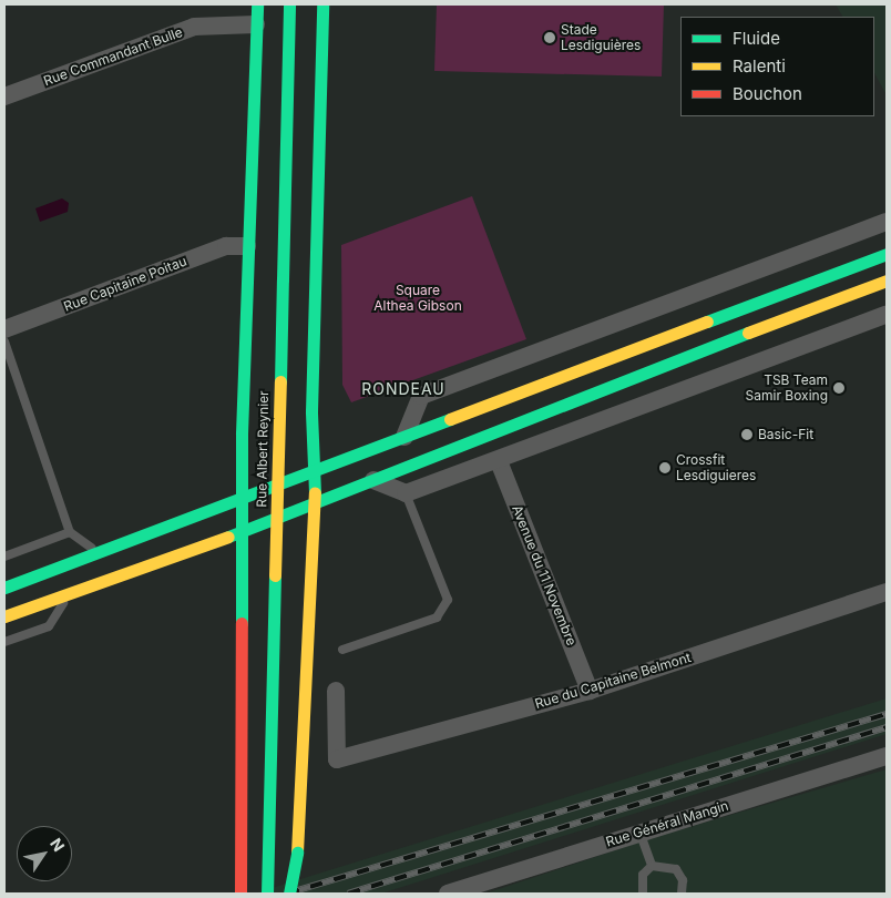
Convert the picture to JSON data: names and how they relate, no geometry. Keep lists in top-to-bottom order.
{
  "streets": {
    "main road": ["Rue Albert Reynier"],
    "street": [
      "Rue Commandant Bulle",
      "Rue Capitaine Poitau",
      "Avenue du 11 Novembre",
      "Rue du Capitaine Belmont",
      "Rue Général Mangin"
    ]
  },
  "crossings": [
    ["Avenue du 11 Novembre", "Rue du Capitaine Belmont"]
  ],
  "districts": ["RONDEAU"],
  "parks": ["Square Althea Gibson"],
  "places": [
    "Stade Lesdiguières",
    "TSB Team Samir Boxing",
    "Basic-Fit",
    "Crossfit Lesdiguieres"
  ],
  "legend": ["Fluide", "Ralenti", "Bouchon"],
  "north": "top right"
}
